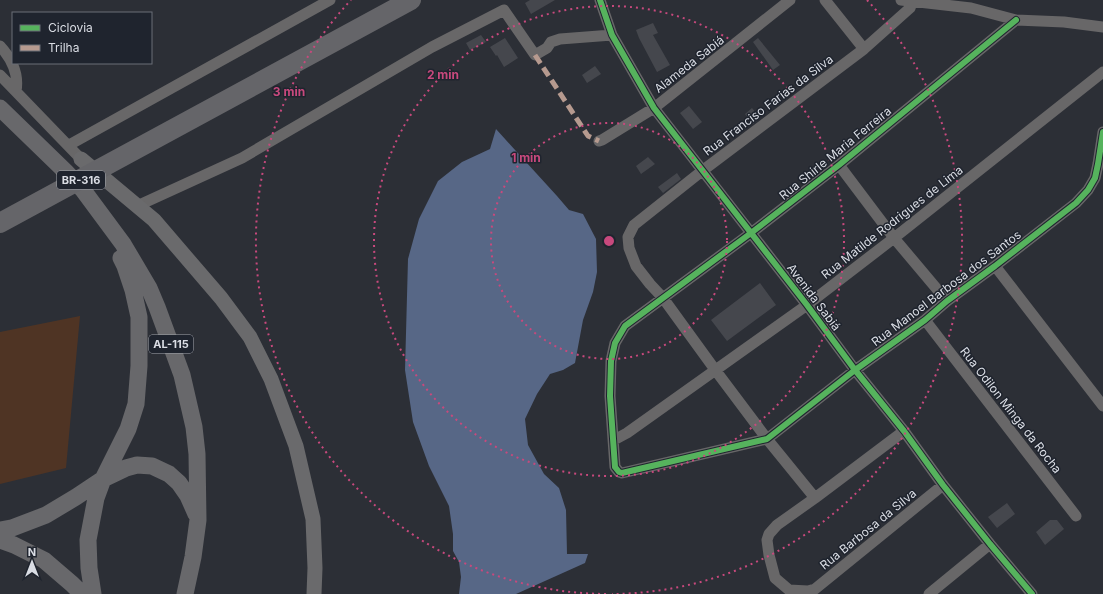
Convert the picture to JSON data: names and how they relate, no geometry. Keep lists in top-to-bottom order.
{
  "streets": {
    "highway": ["BR-316"],
    "main road": ["AL-115"],
    "street": [
      "Alameda Sabiá",
      "Rua Franciso Farias da Silva",
      "Rua Shirle Maria Ferreira",
      "Rua Matilde Rodrigues de Lima",
      "Rua Manoel Barbosa dos Santos",
      "Avenida Sabiá",
      "Rua Odilon Minga da Rocha",
      "Rua Barbosa da Silva"
    ]
  },
  "crossings": [
    ["Alameda Sabiá", "Avenida Sabiá"],
    ["Rua Franciso Farias da Silva", "Rua Shirle Maria Ferreira"],
    ["Rua Franciso Farias da Silva", "Avenida Sabiá"],
    ["Rua Shirle Maria Ferreira", "Rua Matilde Rodrigues de Lima"],
    ["Rua Shirle Maria Ferreira", "Rua Manoel Barbosa dos Santos"],
    ["Rua Shirle Maria Ferreira", "Avenida Sabiá"],
    ["Rua Matilde Rodrigues de Lima", "Avenida Sabiá"],
    ["Rua Manoel Barbosa dos Santos", "Avenida Sabiá"],
    ["Rua Manoel Barbosa dos Santos", "Rua Odilon Minga da Rocha"],
    ["Avenida Sabiá", "Rua Barbosa da Silva"]
  ],
  "legend": ["Ciclovia", "Trilha"],
  "north": "top",
  "rings": ["2 min", "3 min", "1 min"]
}
